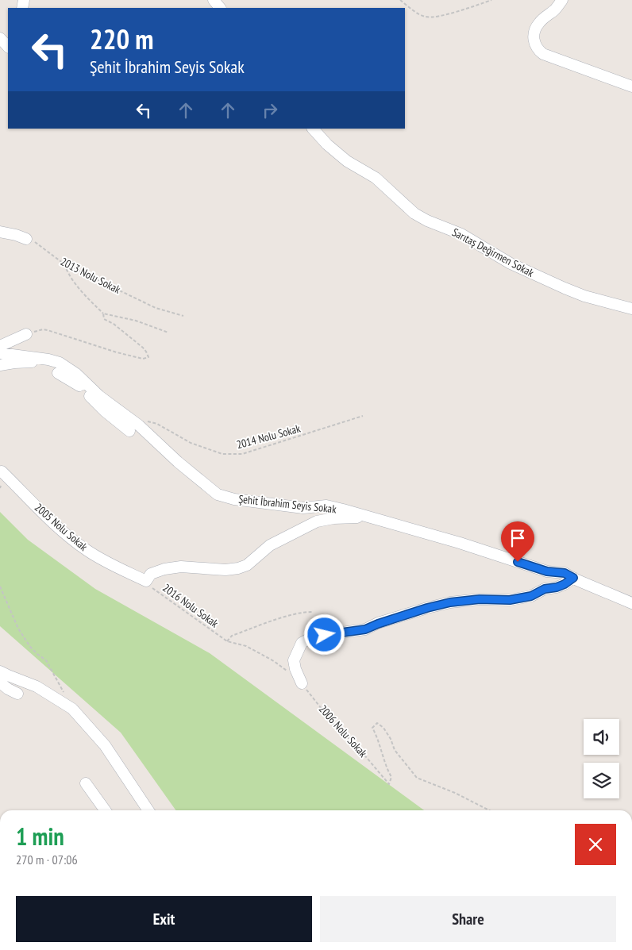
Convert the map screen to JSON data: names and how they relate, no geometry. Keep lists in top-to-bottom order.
{
  "streets": {
    "street": ["Sarıtaş Değirmen Sokak", "Şehit İbrahim Seyis Sokak", "2005 Nolu Sokak"],
    "path": [
      "2013 Nolu Sokak",
      "2014 Nolu Sokak",
      "2016 Nolu Sokak",
      "2006 Nolu Sokak"
    ]
  },
  "crossings": [
    ["2014 Nolu Sokak", "Şehit İbrahim Seyis Sokak"],
    ["2005 Nolu Sokak", "2016 Nolu Sokak"],
    ["2016 Nolu Sokak", "2006 Nolu Sokak"]
  ],
  "page": {
    "turn": ["220 m", "Şehit İbrahim Seyis Sokak"],
    "heading": ["1 min", "270 m · 07:06"],
    "buttons": ["Exit", "Share"]
  }
}
